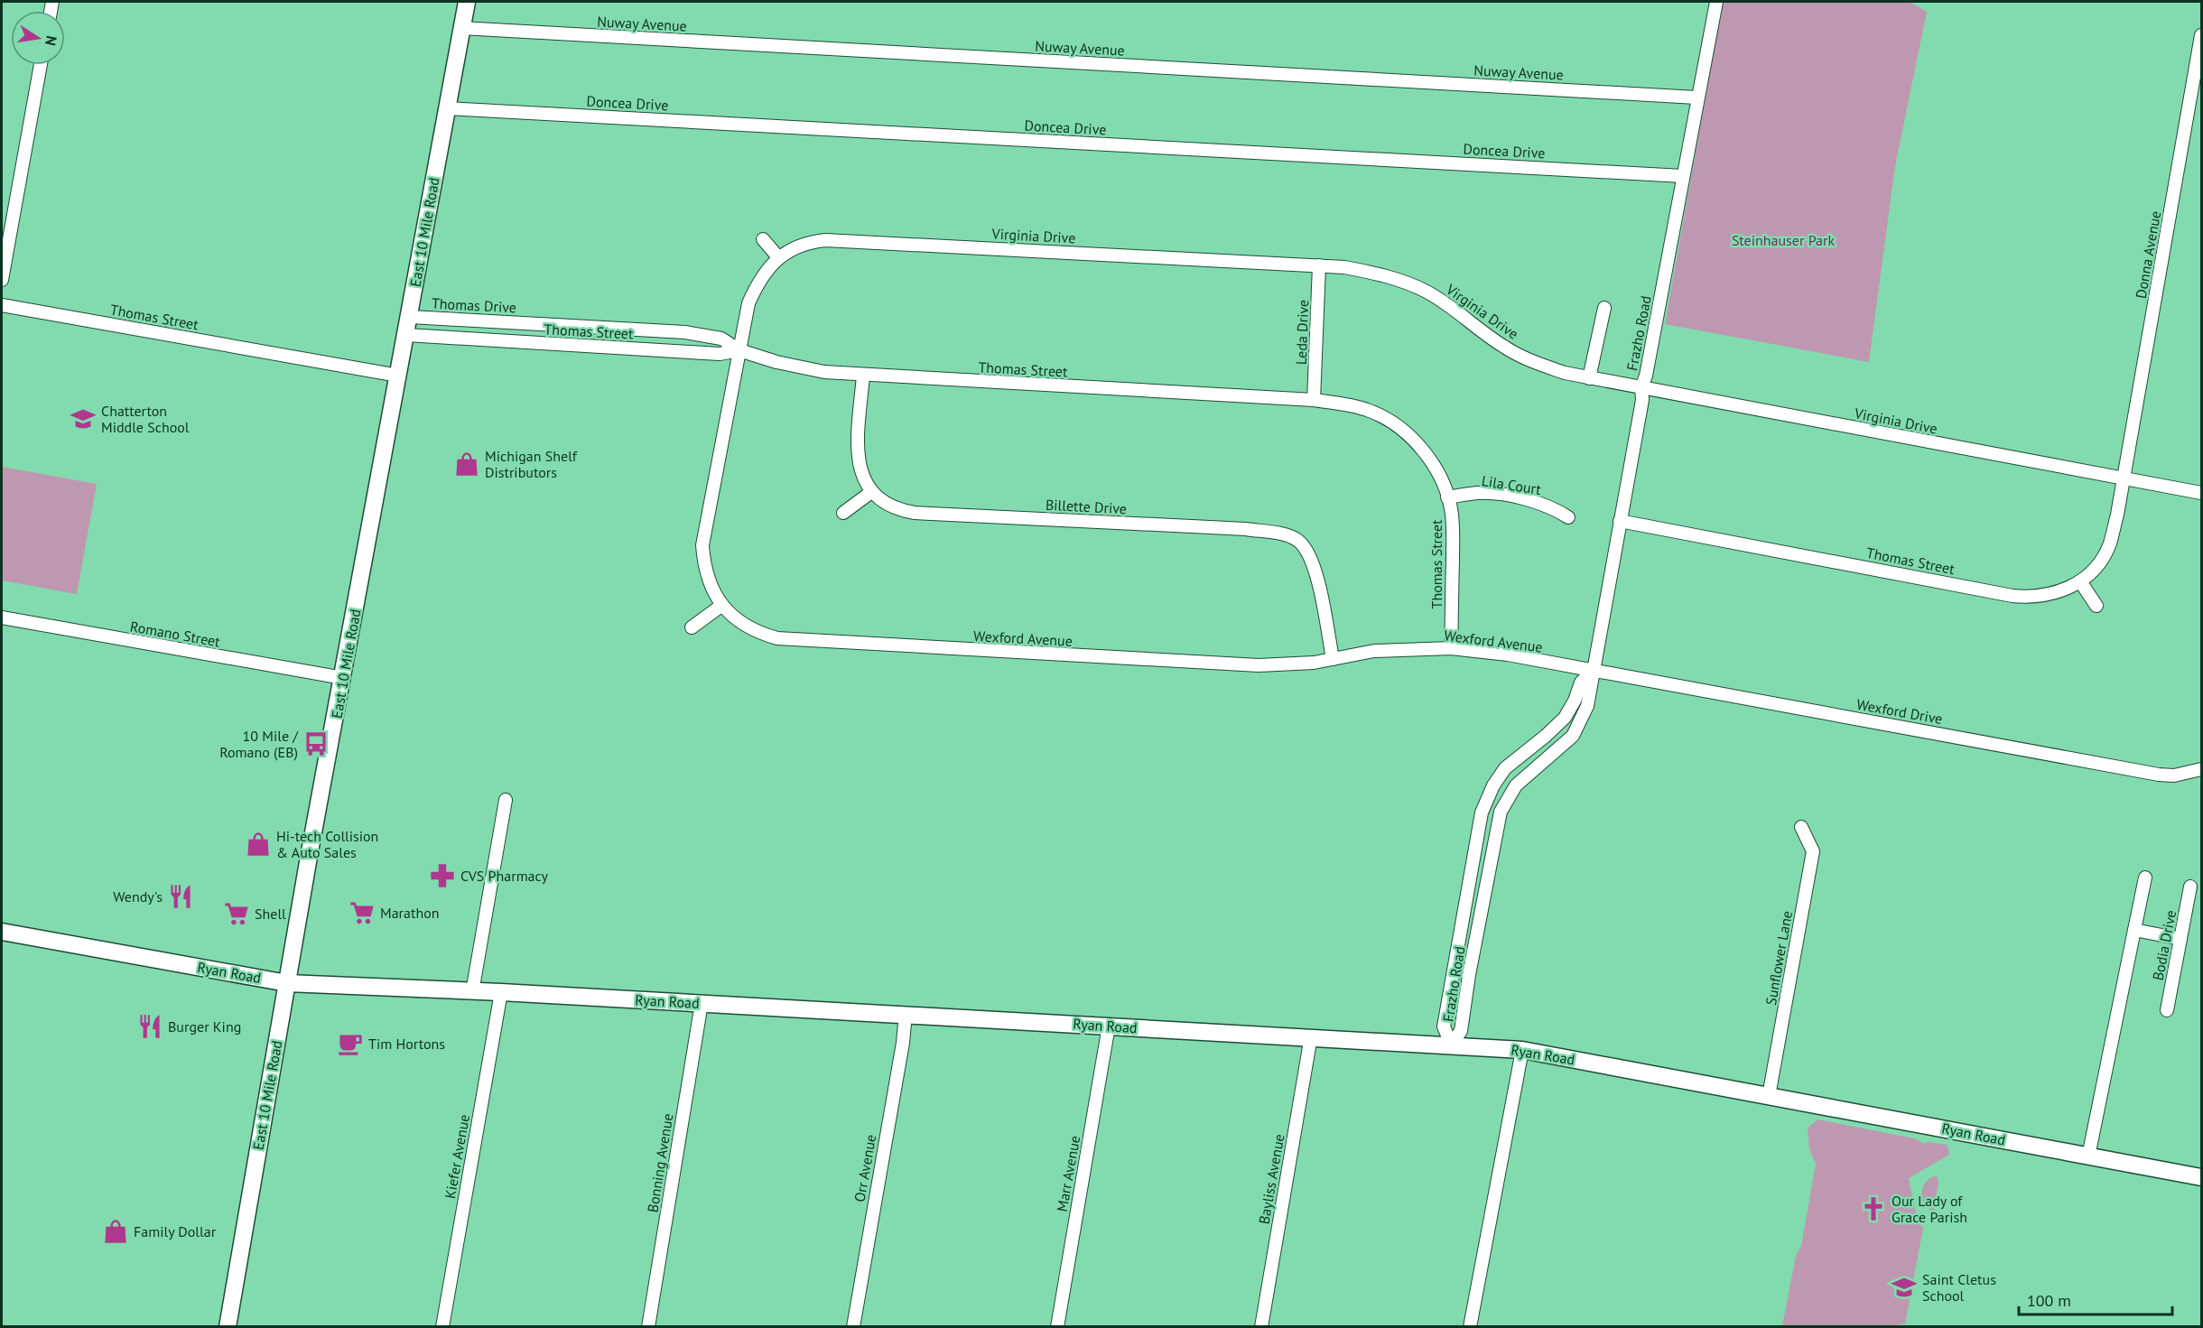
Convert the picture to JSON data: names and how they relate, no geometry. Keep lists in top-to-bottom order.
{
  "streets": {
    "main road": ["East 10 Mile Road", "Ryan Road"],
    "street": [
      "Nuway Avenue",
      "Doncea Drive",
      "Virginia Drive",
      "Donna Avenue",
      "Thomas Drive",
      "Thomas Street",
      "Leda Drive",
      "Frazho Road",
      "Lila Court",
      "Billette Drive",
      "Romano Street",
      "Wexford Avenue",
      "Wexford Drive",
      "Bodia Drive",
      "Sunflower Lane",
      "Kiefer Avenue",
      "Bonning Avenue",
      "Orr Avenue",
      "Marr Avenue",
      "Bayliss Avenue"
    ]
  },
  "crossings": [
    ["Nuway Avenue", "East 10 Mile Road"],
    ["Nuway Avenue", "Frazho Road"],
    ["Doncea Drive", "East 10 Mile Road"],
    ["Doncea Drive", "Frazho Road"],
    ["East 10 Mile Road", "Thomas Drive"],
    ["East 10 Mile Road", "Thomas Street"],
    ["East 10 Mile Road", "Romano Street"],
    ["East 10 Mile Road", "Ryan Road"],
    ["Virginia Drive", "Donna Avenue"],
    ["Virginia Drive", "Thomas Drive"],
    ["Virginia Drive", "Thomas Street"],
    ["Virginia Drive", "Leda Drive"],
    ["Virginia Drive", "Frazho Road"],
    ["Virginia Drive", "Wexford Avenue"],
    ["Donna Avenue", "Thomas Street"],
    ["Thomas Drive", "Thomas Street"],
    ["Thomas Drive", "Wexford Avenue"],
    ["Thomas Street", "Leda Drive"],
    ["Thomas Street", "Frazho Road"],
    ["Thomas Street", "Lila Court"],
    ["Thomas Street", "Wexford Avenue"],
    ["Frazho Road", "Wexford Avenue"],
    ["Frazho Road", "Wexford Drive"],
    ["Frazho Road", "Ryan Road"],
    ["Billette Drive", "Wexford Avenue"],
    ["Wexford Avenue", "Wexford Drive"],
    ["Sunflower Lane", "Ryan Road"],
    ["Ryan Road", "Kiefer Avenue"],
    ["Ryan Road", "Bonning Avenue"],
    ["Ryan Road", "Orr Avenue"],
    ["Ryan Road", "Marr Avenue"],
    ["Ryan Road", "Bayliss Avenue"]
  ],
  "parks": ["Steinhauser Park"],
  "places": {
    "school or university": ["Chatterton Middle School", "Saint Cletus School"],
    "shop": ["Michigan Shelf Distributors", "Hi-tech Collision & Auto Sales", "Family Dollar"],
    "bus stop": ["10 Mile / Romano (EB)"],
    "pharmacy": ["CVS Pharmacy"],
    "restaurant": ["Wendy's", "Burger King"],
    "supermarket": ["Marathon", "Shell"],
    "cafe": ["Tim Hortons"],
    "church": ["Our Lady of Grace Parish"]
  },
  "scale_bar": "100 m",
  "north": "right"
}
